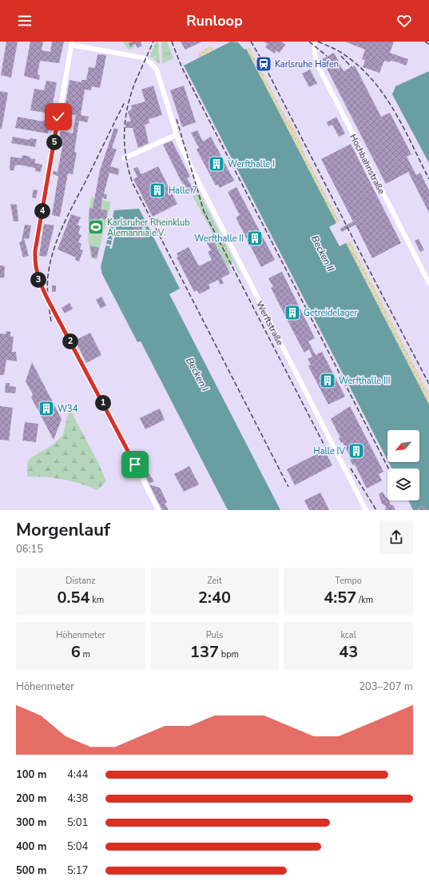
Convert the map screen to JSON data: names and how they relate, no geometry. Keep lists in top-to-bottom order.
{
  "streets": {
    "street": ["Hochbahnstraße", "Werftstraße"]
  },
  "water": ["Becken II", "Becken I"],
  "places": {
    "station": ["Karlsruhe Hafen"],
    "building": [
      "Werfthalle I",
      "Halle 7",
      "Werfthalle II",
      "Getreidelager",
      "Werfthalle III",
      "W34",
      "Halle IV"
    ],
    "sports": ["Karlsruher Rheinklub Alemannia e.V."]
  },
  "north": "bottom left",
  "page": {
    "header": "Runloop",
    "pins": [
      "5",
      "4",
      "3",
      "2",
      "1"
    ],
    "heading": ["Morgenlauf", "06:15"],
    "stats": [
      ["Distanz", "0.54 km"],
      ["Zeit", "2:40"],
      ["Tempo", "4:57 /km"],
      ["Höhenmeter", "6 m"],
      ["Puls", "137 bpm"],
      ["kcal", "43"]
    ],
    "chart": ["Höhenmeter", "203–207 m"],
    "list": [
      {
        "name": "100 m",
        "note": "4:44"
      },
      {
        "name": "200 m",
        "note": "4:38"
      },
      {
        "name": "300 m",
        "note": "5:01"
      },
      {
        "name": "400 m",
        "note": "5:04"
      },
      {
        "name": "500 m",
        "note": "5:17"
      }
    ]
  }
}
